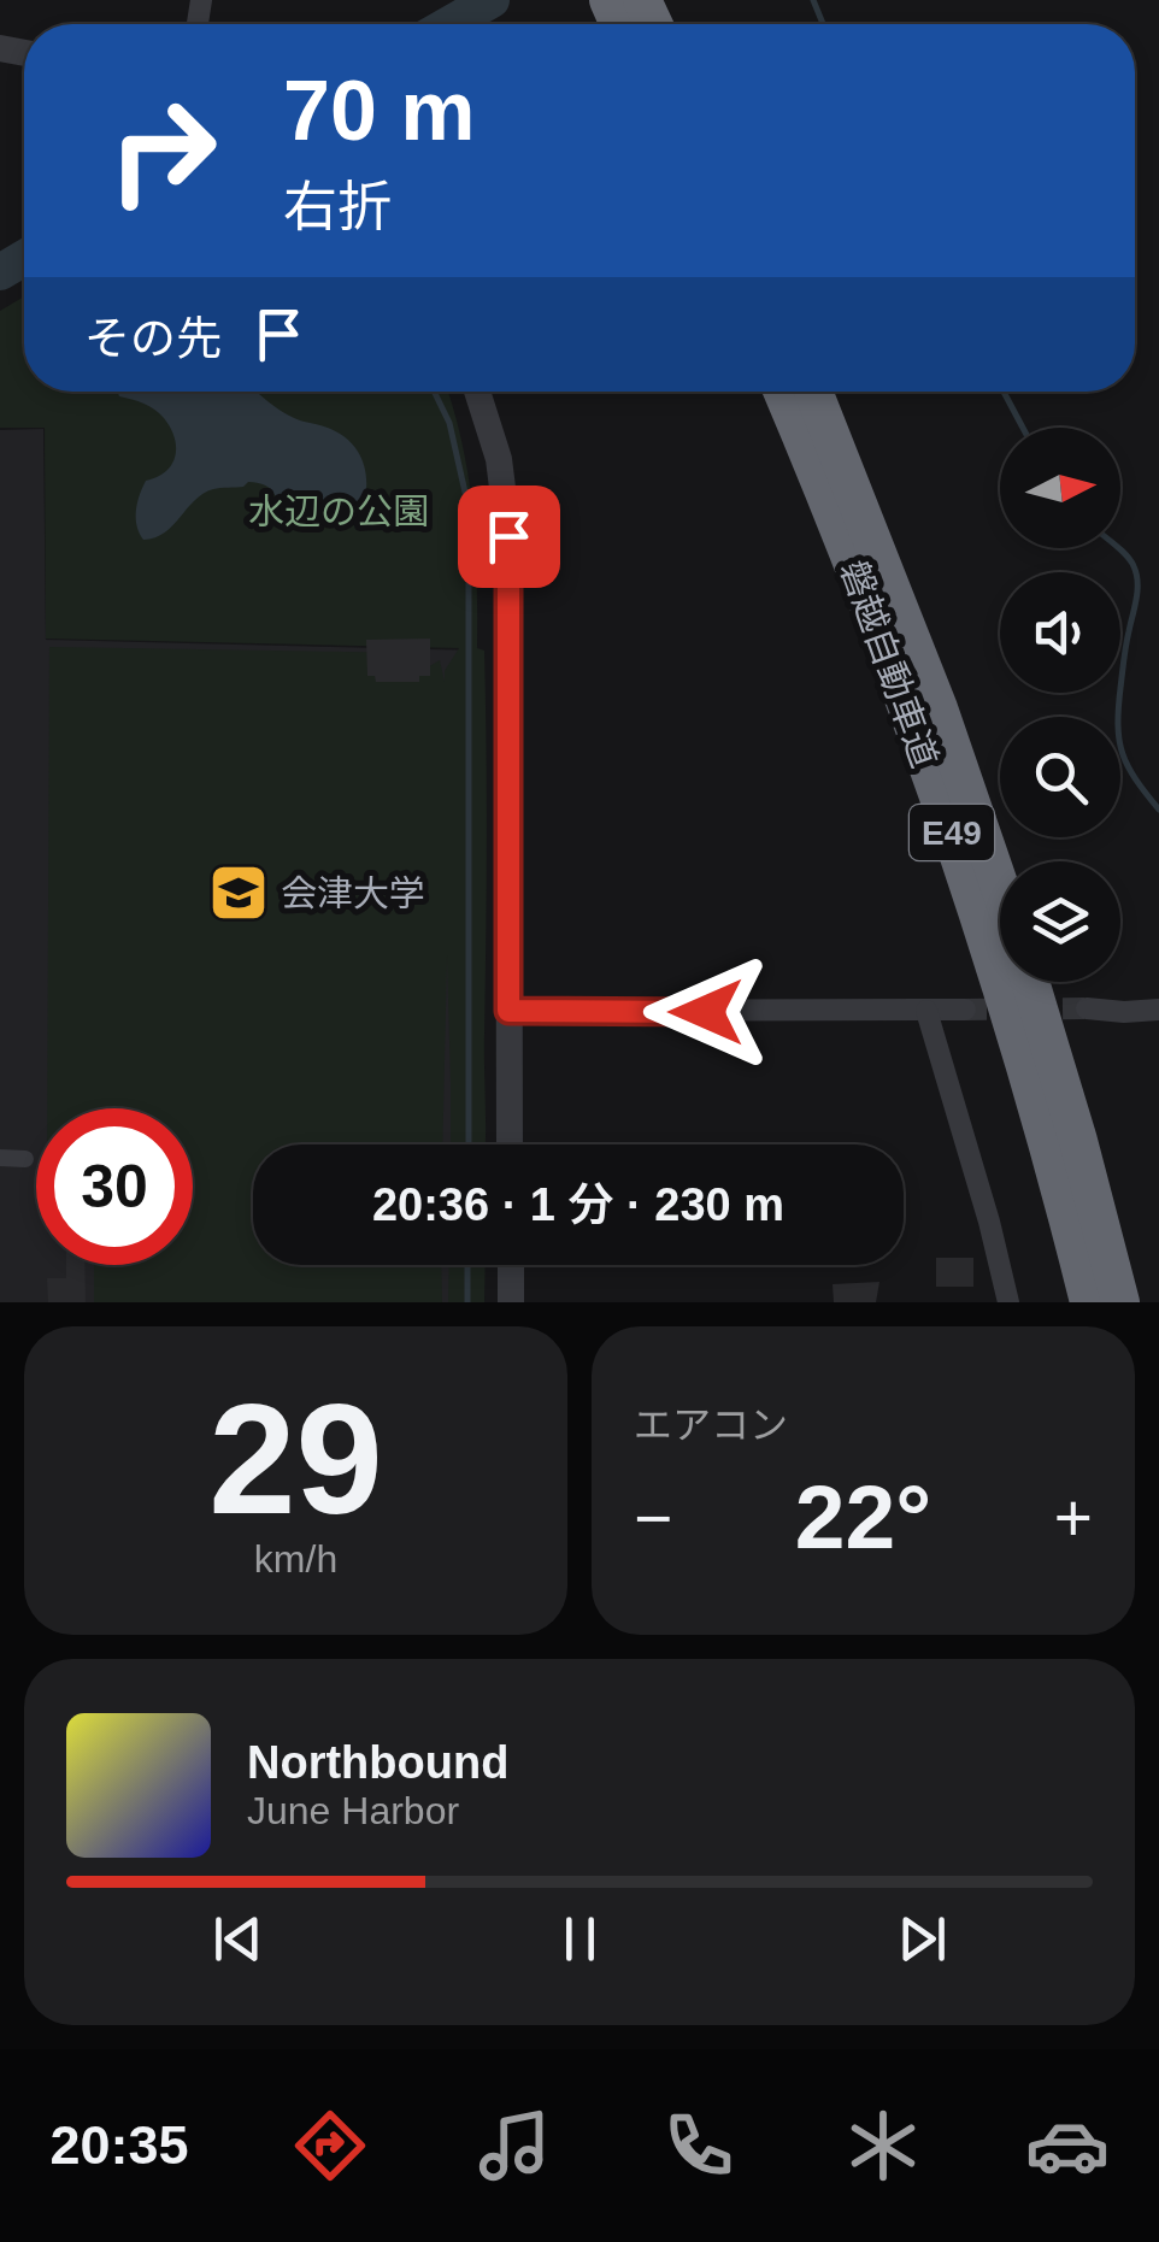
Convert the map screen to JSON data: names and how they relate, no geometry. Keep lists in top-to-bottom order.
{
  "streets": {
    "highway": ["磐越自動車道", "E49"]
  },
  "parks": ["水辺の公園"],
  "places": {
    "school or university": ["会津大学"]
  },
  "north": "right",
  "page": {
    "turn": ["70 m", "右折"],
    "then": "その先",
    "limit": "30",
    "trip": "20:36 · 1 分 · 230 m",
    "tile": [
      ["29", "km/h"],
      "エアコン"
    ],
    "heat": ["−", "22°", "+"],
    "song": ["Northbound", "June Harbor"],
    "tabs": "20:35"
  }
}
